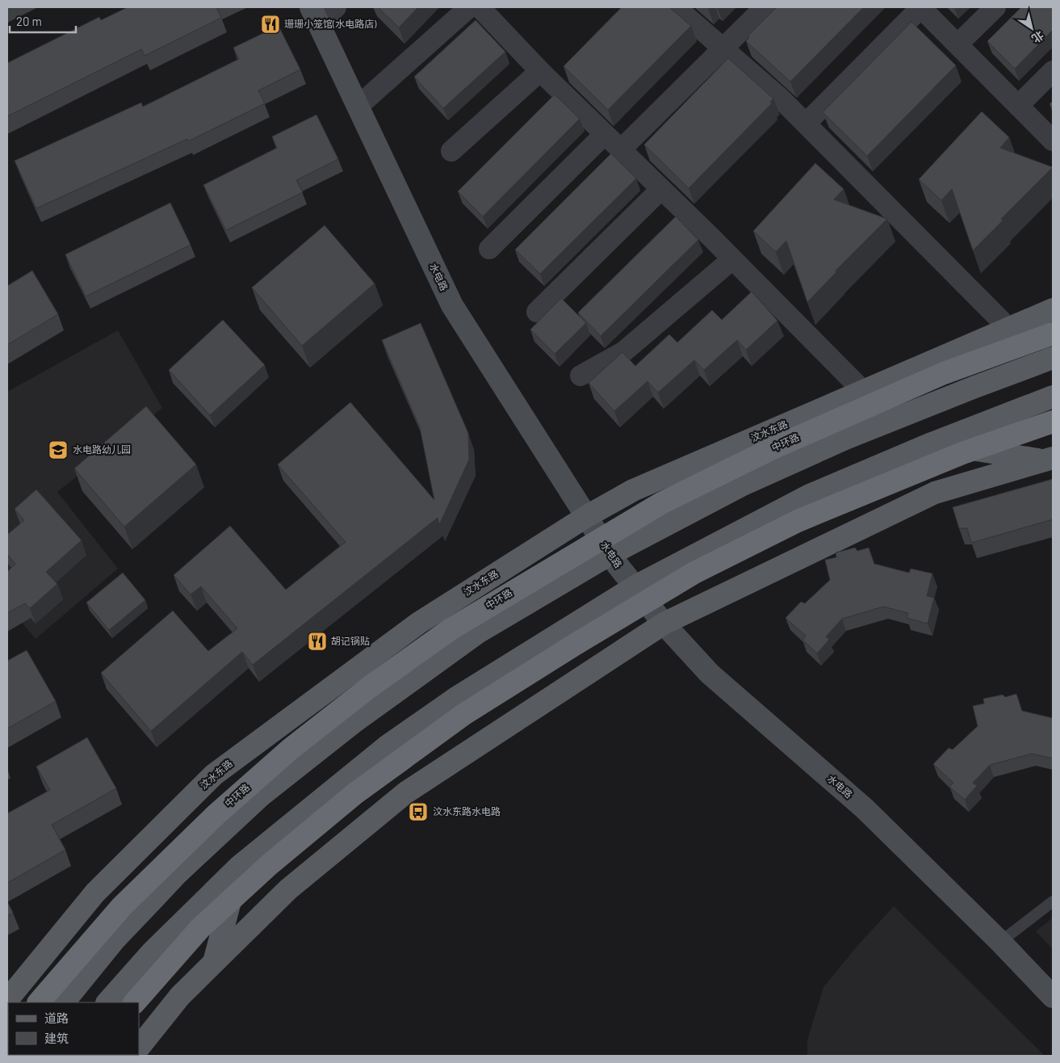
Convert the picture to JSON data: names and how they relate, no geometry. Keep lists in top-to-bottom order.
{
  "streets": {
    "highway": ["中环路"],
    "main road": ["水电路", "汶水东路"]
  },
  "crossings": [
    ["水电路", "汶水东路"]
  ],
  "places": {
    "restaurant": ["珊珊小笼馆(水电路店)", "胡记锅贴"],
    "school or university": ["水电路幼儿园"],
    "bus stop": ["汶水东路水电路"]
  },
  "legend": ["道路", "建筑"],
  "scale_bar": "20 m",
  "north": "bottom right"
}
